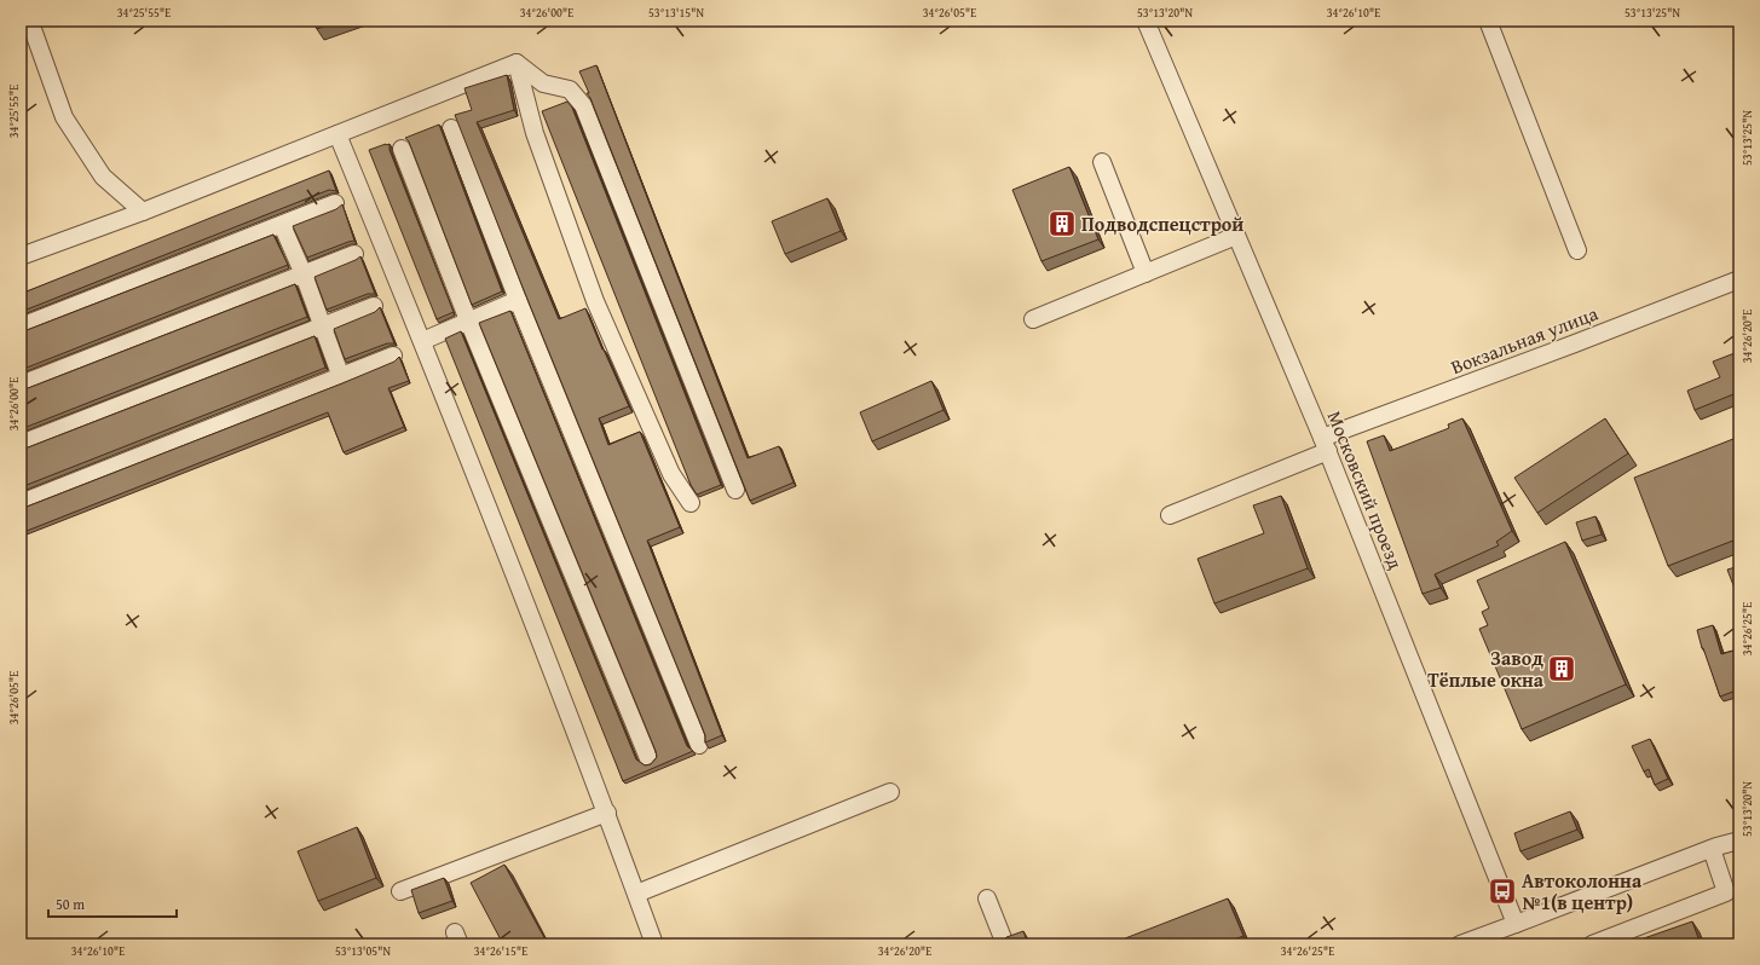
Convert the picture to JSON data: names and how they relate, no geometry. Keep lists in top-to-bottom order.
{
  "streets": {
    "street": ["Вокзальная улица", "Московский проезд"]
  },
  "crossings": [
    ["Вокзальная улица", "Московский проезд"]
  ],
  "places": {
    "building": ["Подводспецстрой", "Завод Тёплые окна"],
    "bus stop": ["Автоколонна №1(в центр)"]
  },
  "scale_bar": "50 m",
  "coordinates": [
    "34°25'55\"E",
    "34°26'00\"E",
    "53°13'15\"N",
    "34°26'05\"E",
    "53°13'20\"N",
    "34°26'10\"E",
    "53°13'25\"N",
    "34°26'20\"E",
    "34°26'25\"E",
    "53°13'05\"N",
    "34°26'15\"E"
  ]
}
